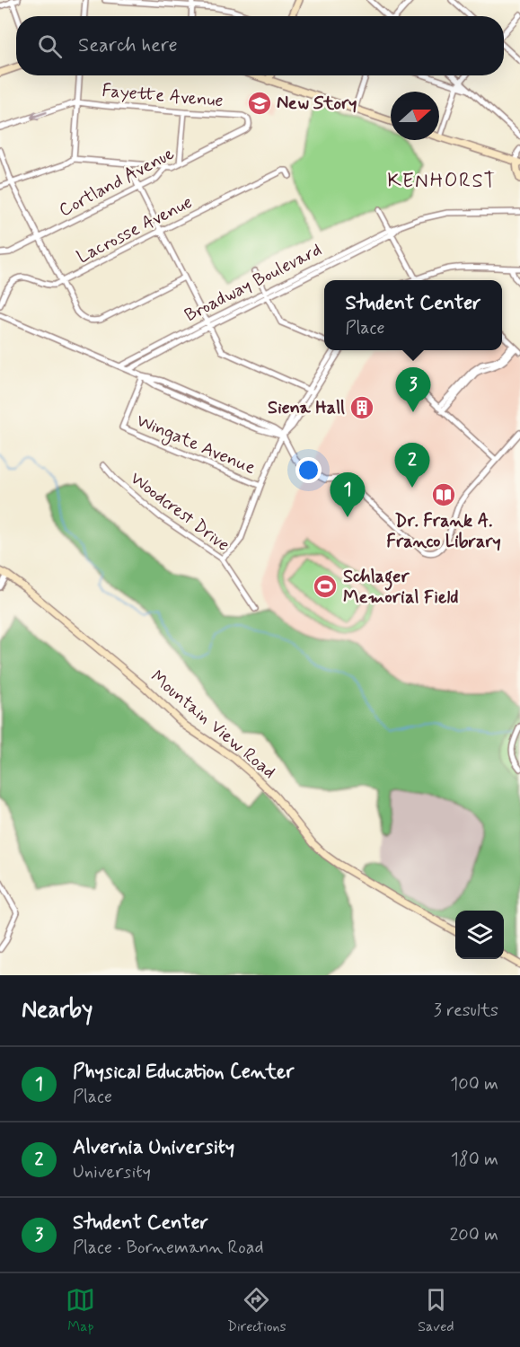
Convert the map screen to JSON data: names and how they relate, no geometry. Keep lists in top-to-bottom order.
{
  "streets": {
    "street": [
      "Fayette Avenue",
      "Cortland Avenue",
      "Lacrosse Avenue",
      "Broadway Boulevard",
      "Wingate Avenue",
      "Woodcrest Drive",
      "Mountain View Road"
    ]
  },
  "crossings": [
    ["Fayette Avenue", "Cortland Avenue"]
  ],
  "districts": ["KENHORST"],
  "places": {
    "school or university": ["New Story"],
    "building": ["Siena Hall"],
    "library": ["Dr. Frank A. Franco Library"],
    "sports": ["Schlager Memorial Field"]
  },
  "north": "right",
  "page": {
    "search": "Search here",
    "popup": ["Student Center", "Place"],
    "pins": ["3", "2", "1"],
    "heading": ["Nearby", "3 results"],
    "list": [
      {
        "mark": "1",
        "name": "Physical Education Center",
        "note": "Place",
        "value": "100 m"
      },
      {
        "mark": "2",
        "name": "Alvernia University",
        "note": "University",
        "value": "180 m"
      },
      {
        "mark": "3",
        "name": "Student Center",
        "note": "Place · Bornemann Road",
        "value": "200 m"
      }
    ],
    "nav": ["Map", "Directions", "Saved"]
  }
}
